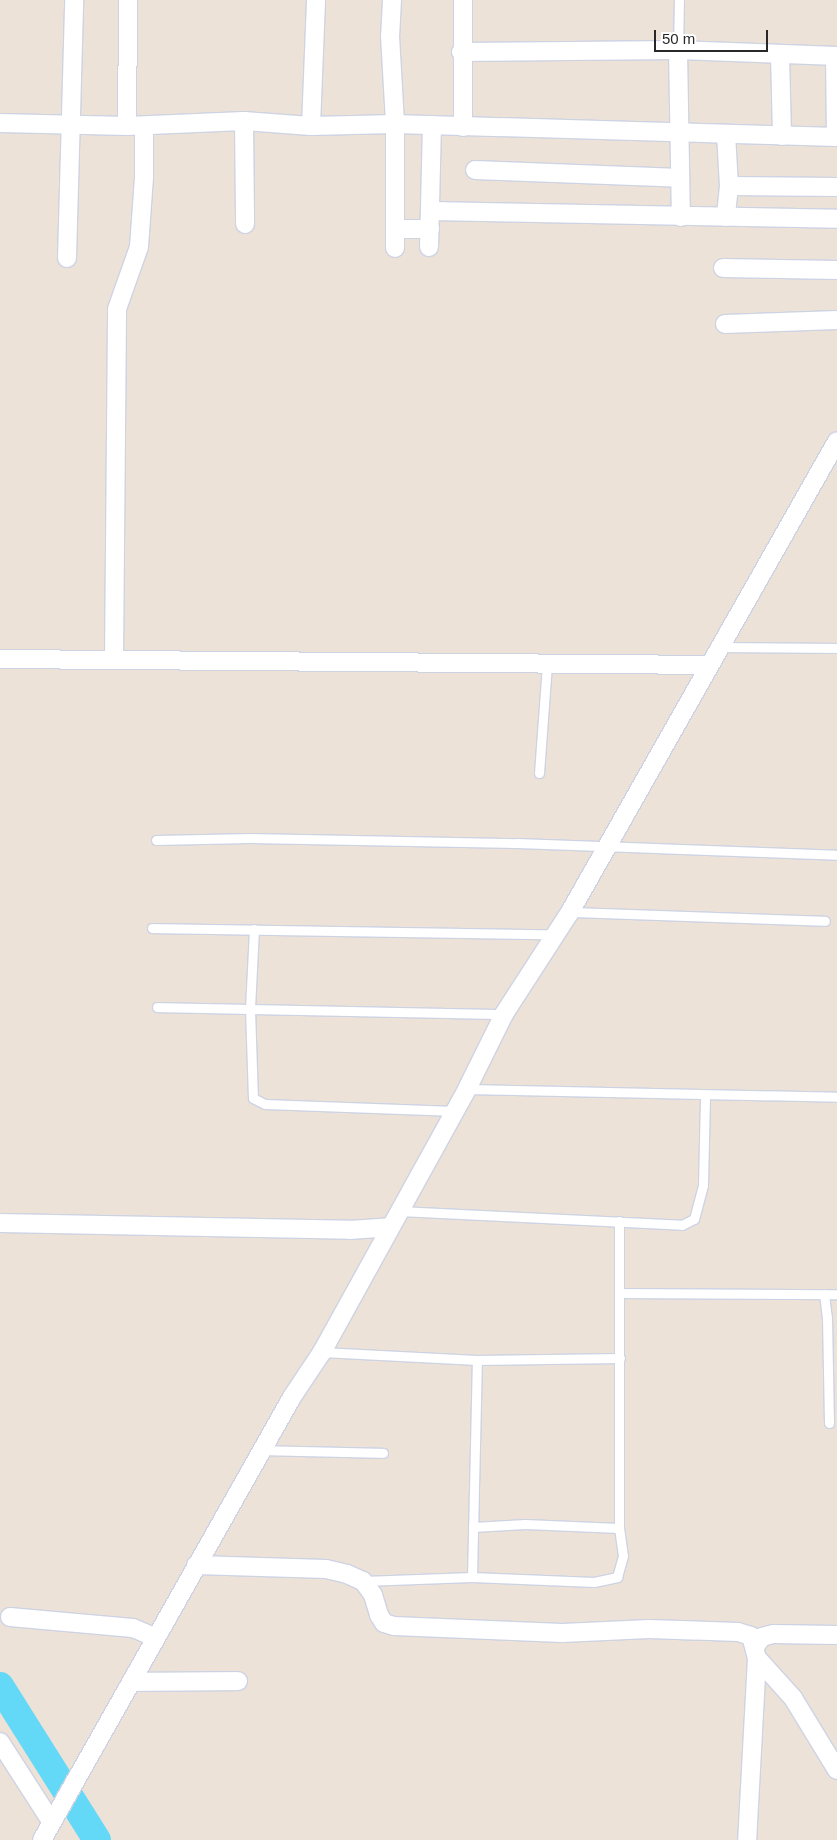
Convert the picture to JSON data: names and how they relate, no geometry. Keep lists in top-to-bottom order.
{
  "scale_bar": "50 m"
}
